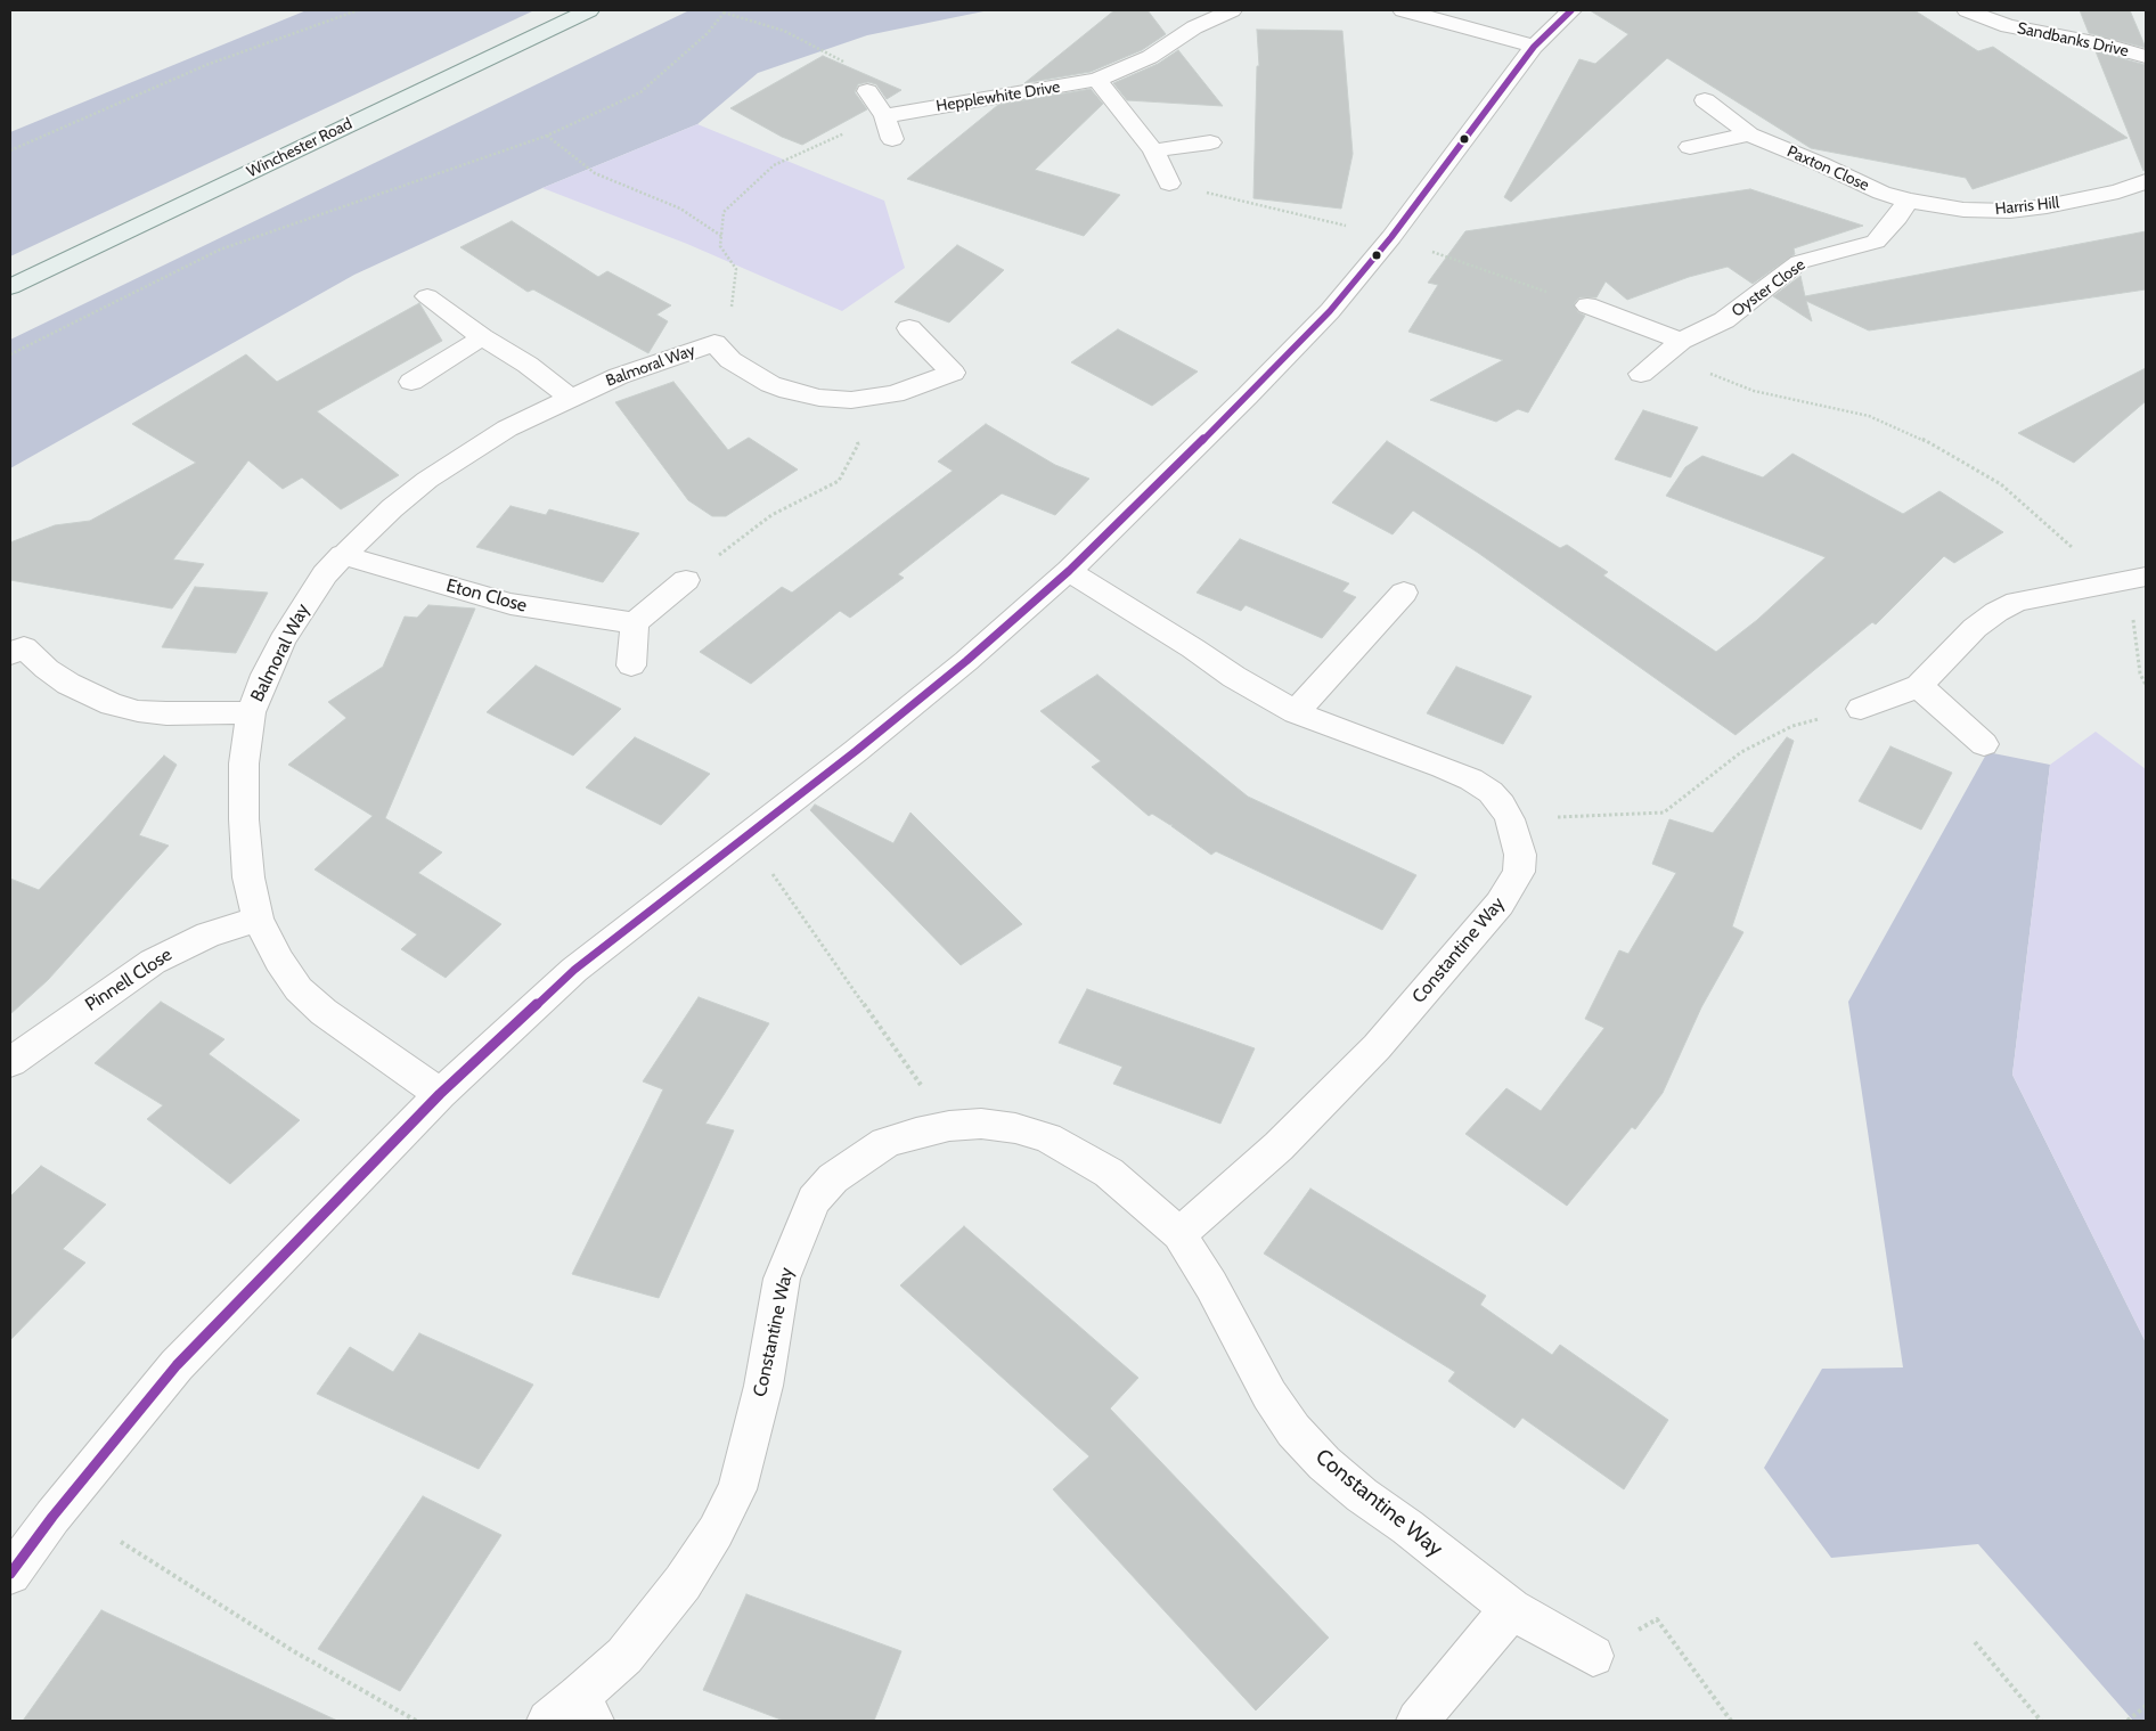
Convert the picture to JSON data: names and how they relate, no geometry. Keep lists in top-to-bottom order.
{
  "streets": {
    "main road": ["Winchester Road"],
    "street": [
      "Sandbanks Drive",
      "Hepplewhite Drive",
      "Paxton Close",
      "Harris Hill",
      "Oyster Close",
      "Balmoral Way",
      "Eton Close",
      "Constantine Way",
      "Pinnell Close"
    ]
  },
  "crossings": [
    ["Paxton Close", "Harris Hill"],
    ["Paxton Close", "Oyster Close"],
    ["Harris Hill", "Oyster Close"],
    ["Balmoral Way", "Eton Close"],
    ["Balmoral Way", "Pinnell Close"]
  ]
}
